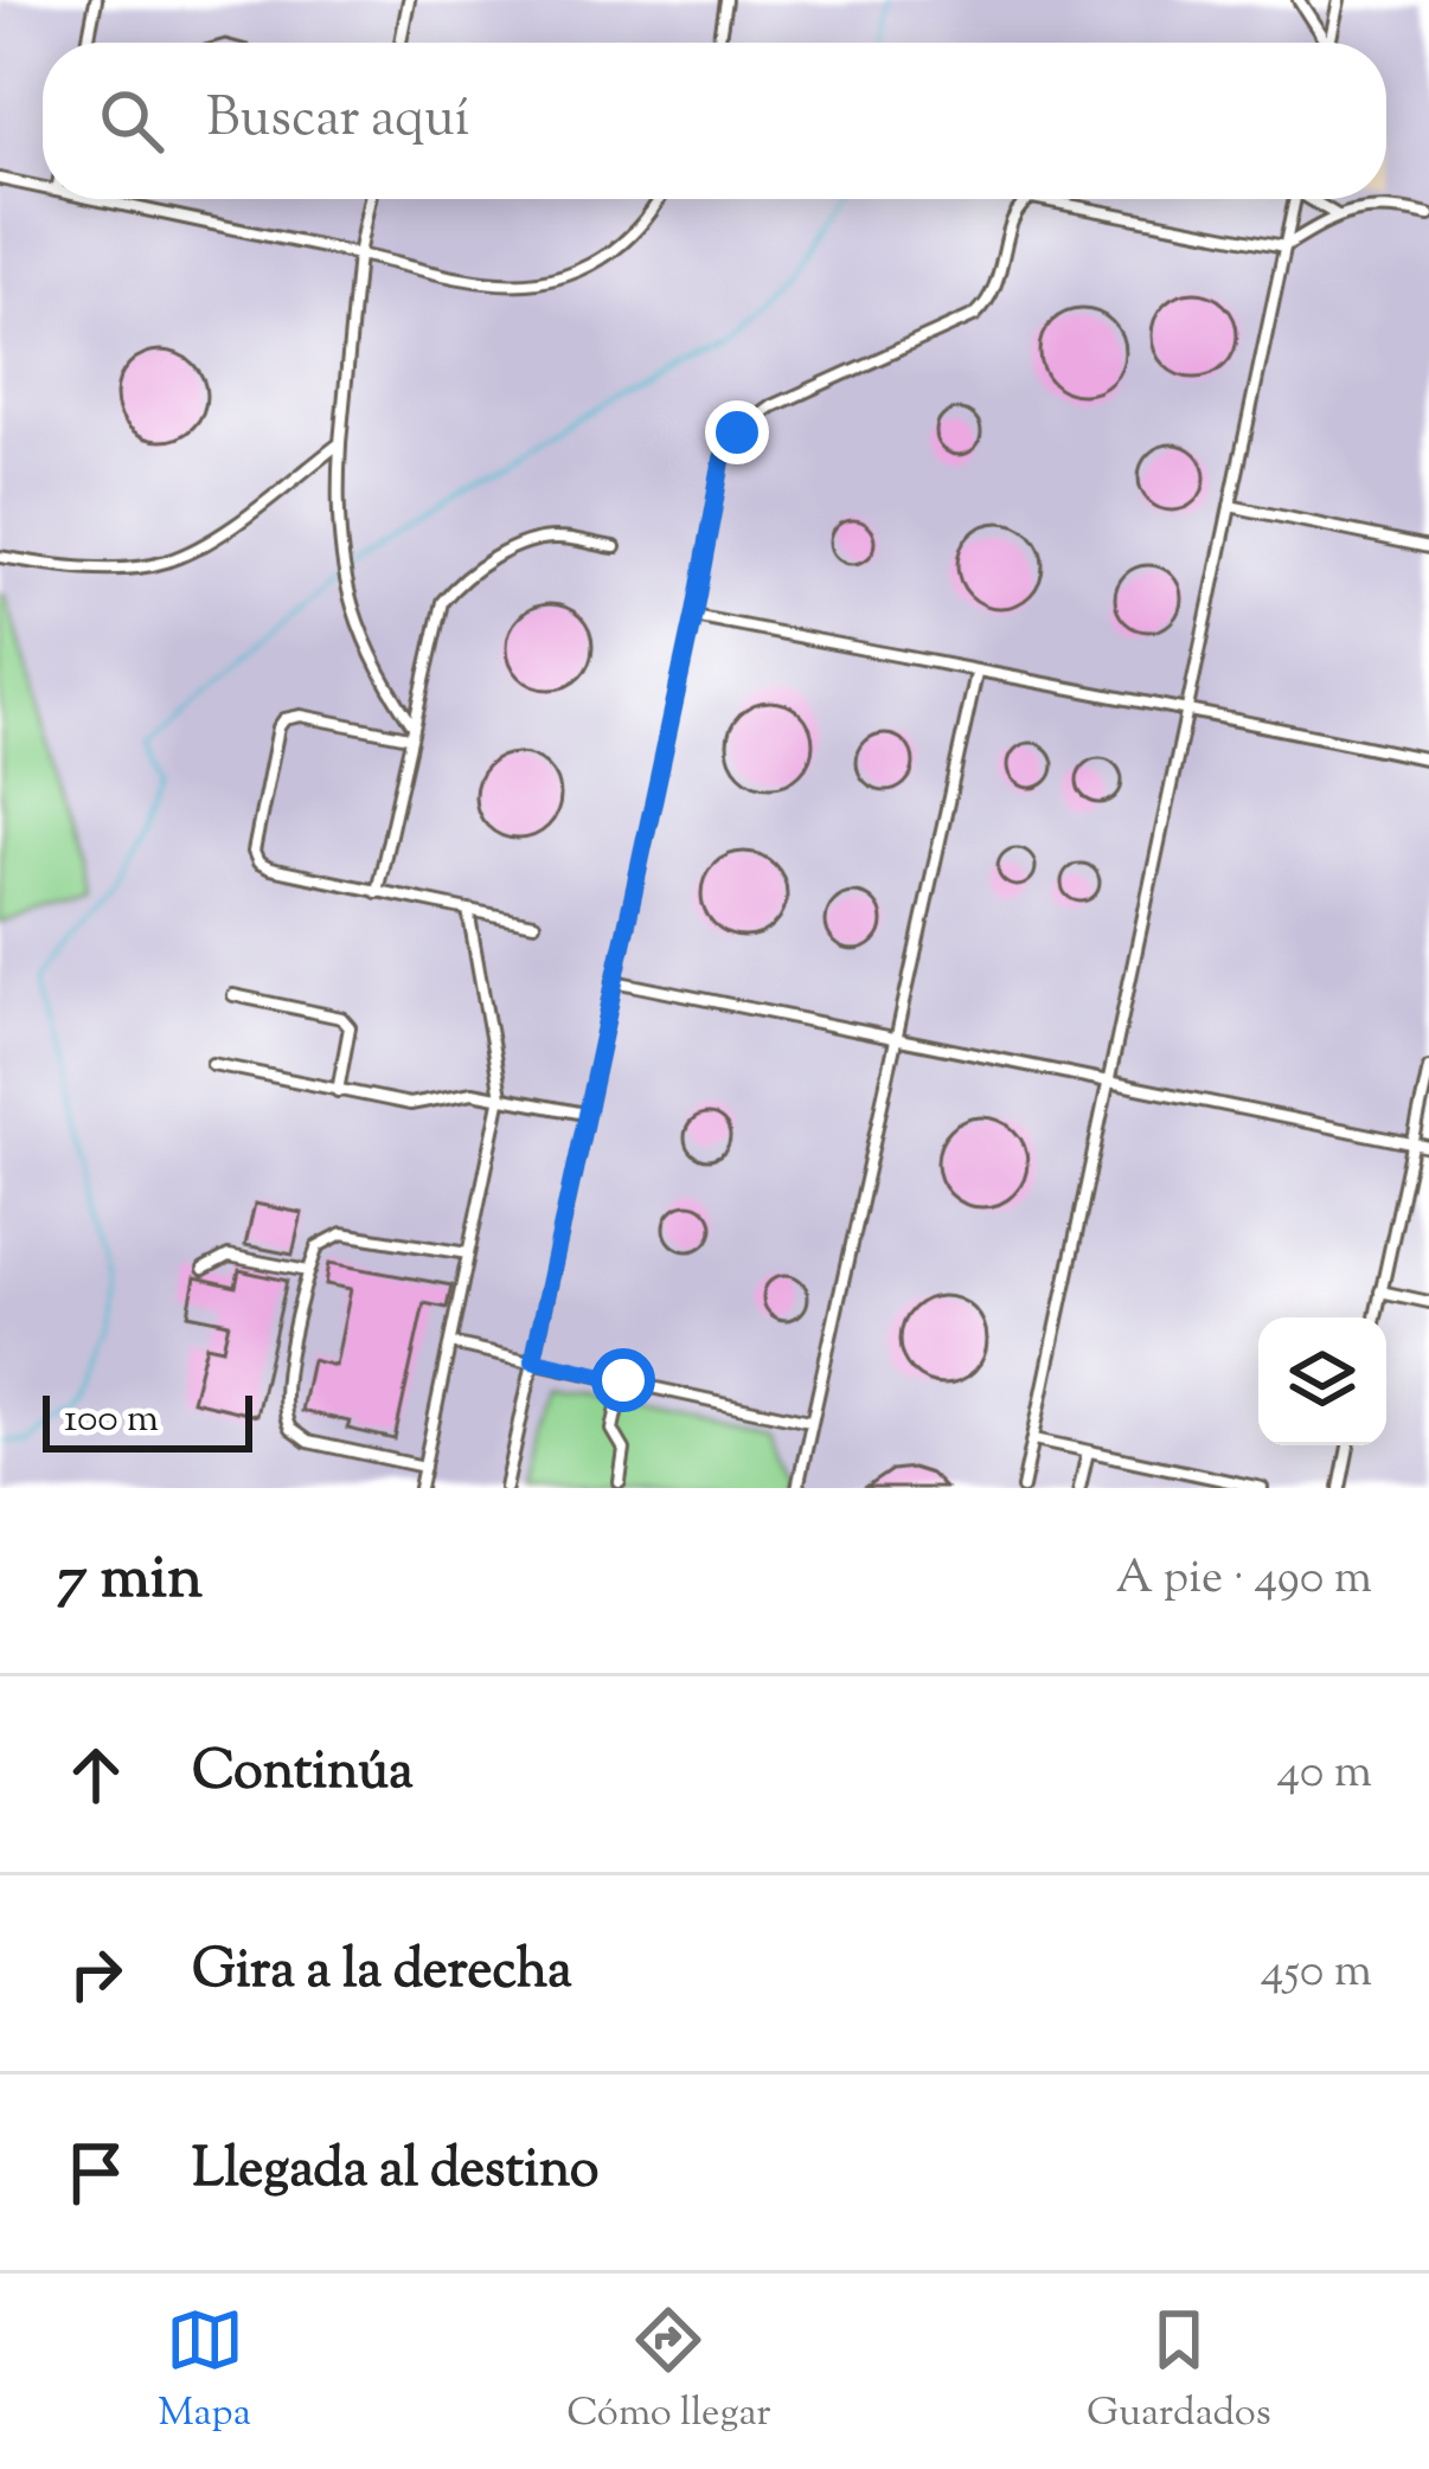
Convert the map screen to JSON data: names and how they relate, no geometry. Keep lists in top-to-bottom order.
{
  "scale_bar": "100 m",
  "page": {
    "search": "Buscar aquí",
    "scale": "100 m",
    "heading": ["7 min", "A pie · 490 m"],
    "list": [
      ["Continúa", "40 m"],
      ["Gira a la derecha", "450 m"],
      "Llegada al destino"
    ],
    "nav": ["Mapa", "Cómo llegar", "Guardados"]
  }
}
